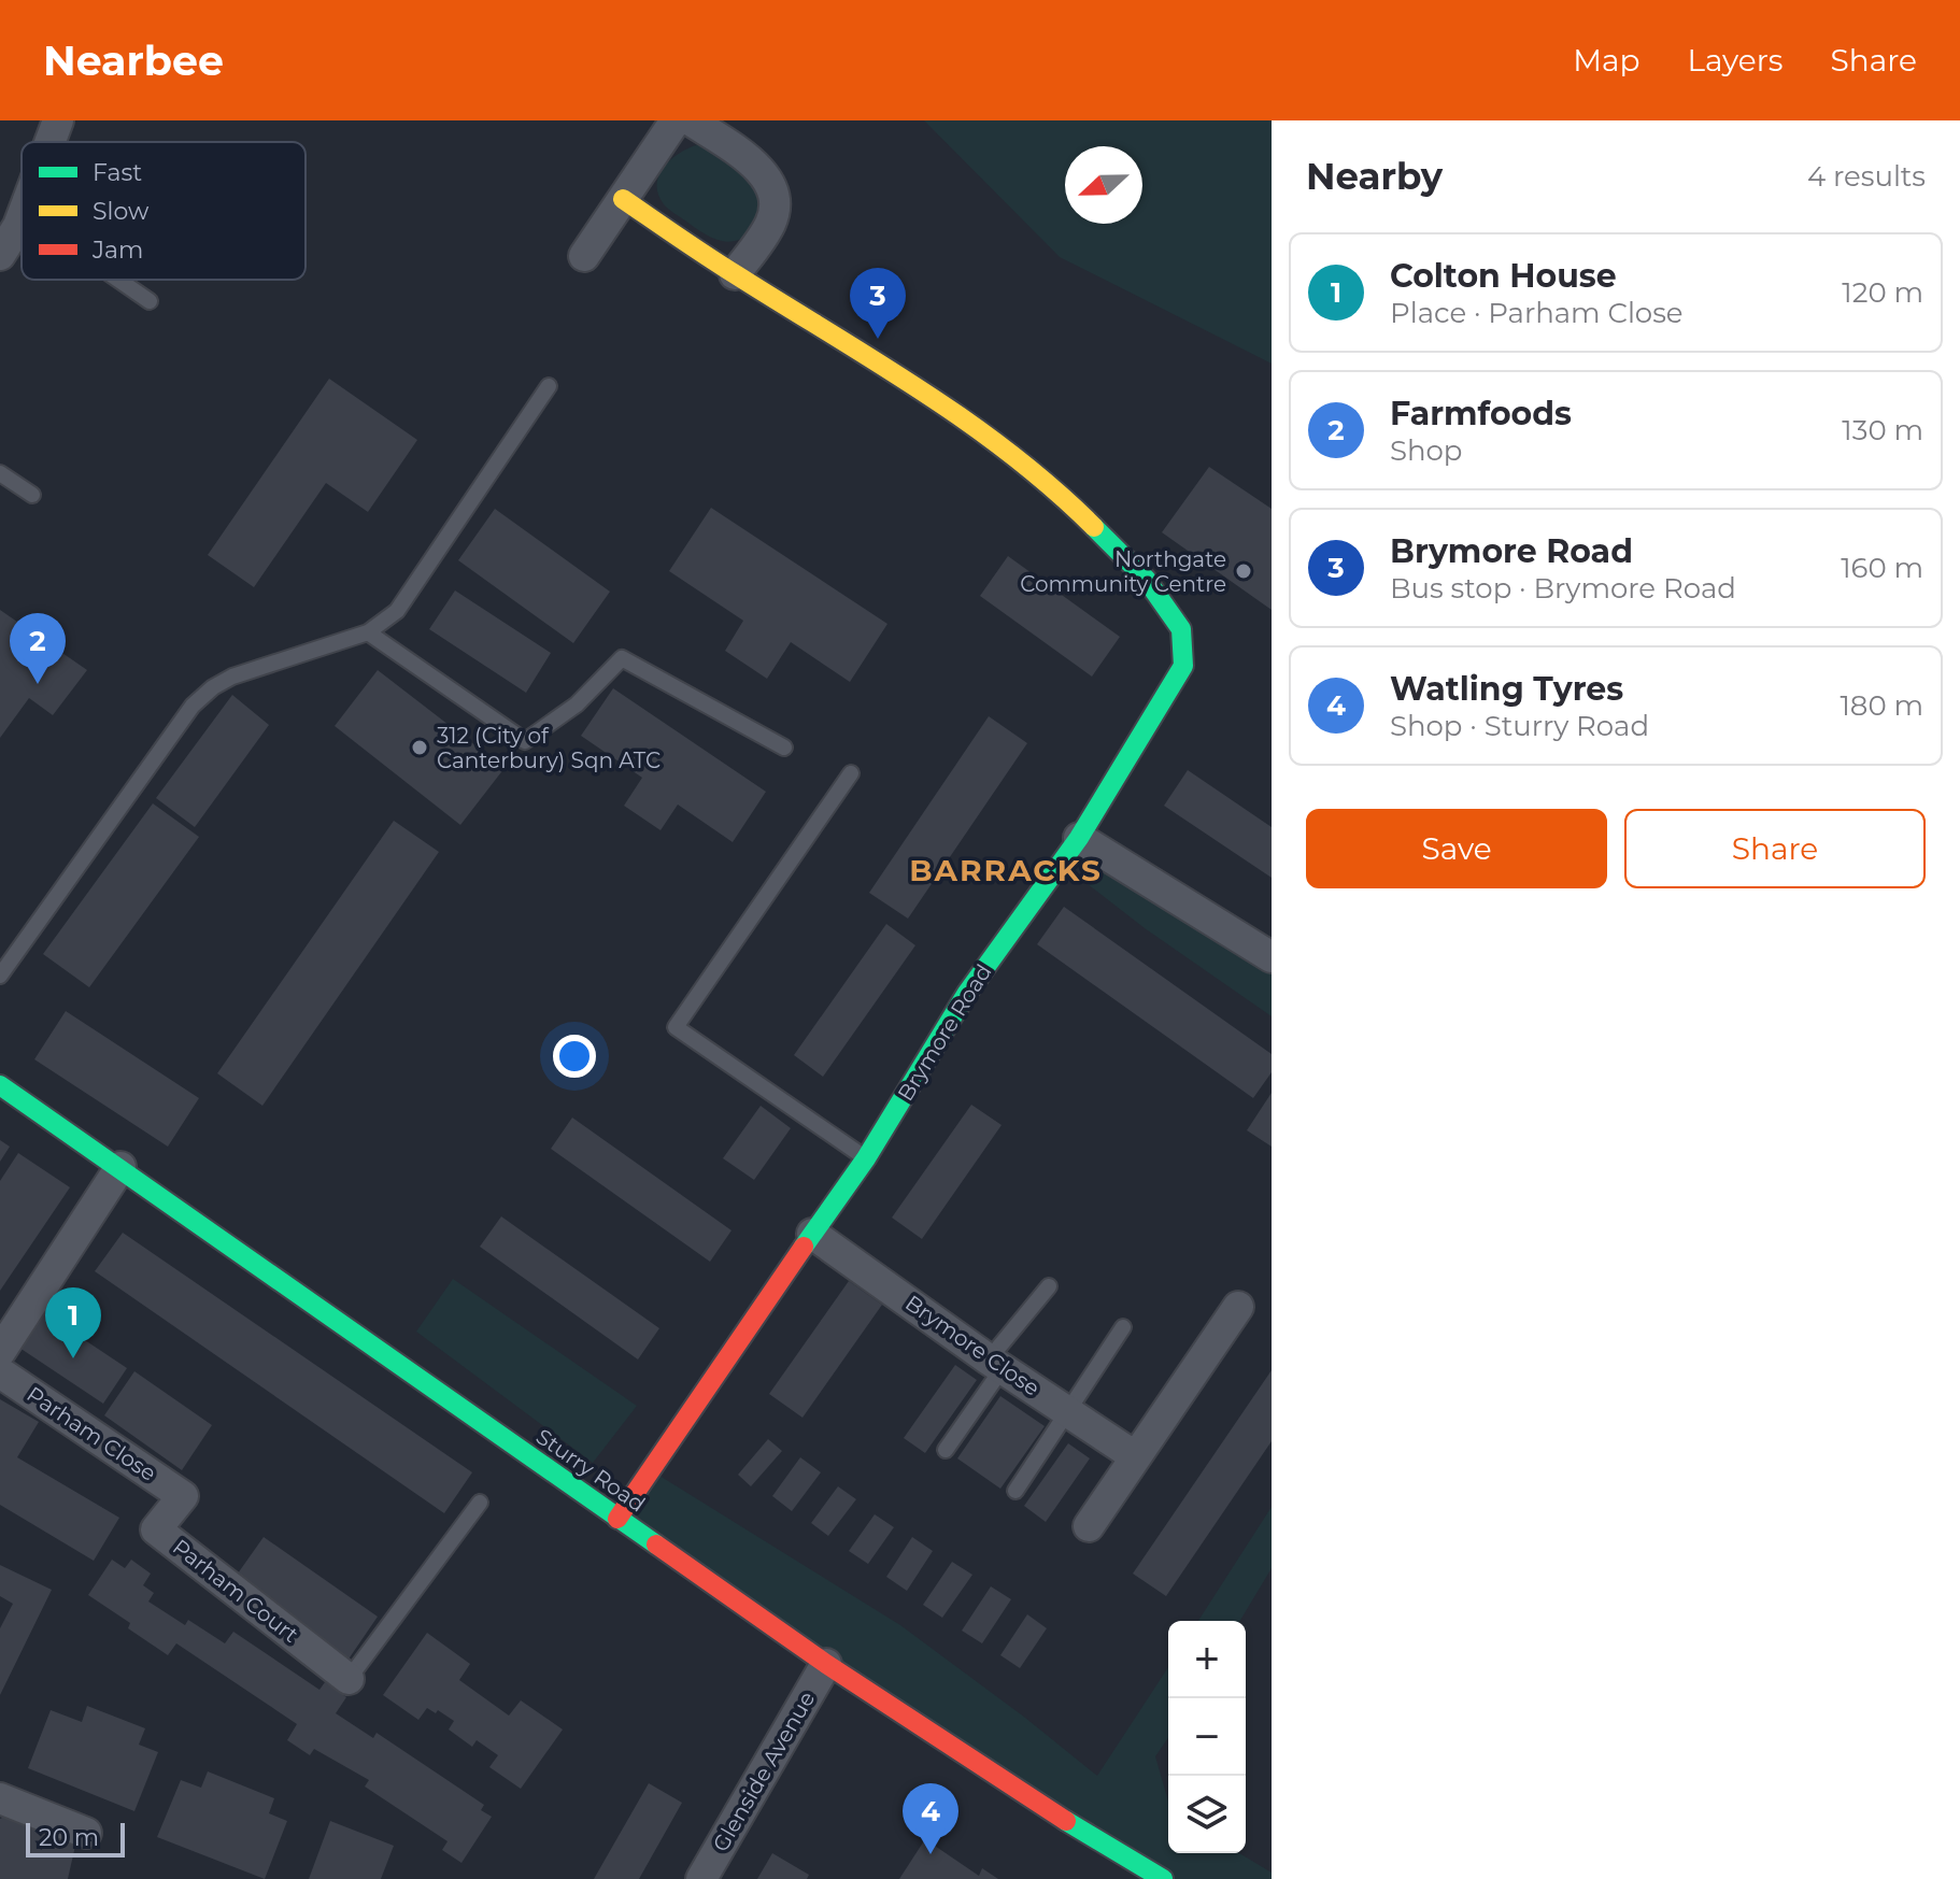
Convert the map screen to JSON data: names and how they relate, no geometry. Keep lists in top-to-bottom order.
{
  "streets": {
    "main road": ["Brymore Road", "Sturry Road"],
    "street": [
      "Brymore Close",
      "Parham Close",
      "Parham Court",
      "Glenside Avenue"
    ]
  },
  "crossings": [
    ["Brymore Road", "Brymore Close"],
    ["Brymore Road", "Sturry Road"],
    ["Parham Close", "Parham Court"],
    ["Sturry Road", "Glenside Avenue"]
  ],
  "districts": ["BARRACKS"],
  "places": ["Northgate Community Centre", "312 (City of Canterbury) Sqn ATC"],
  "legend": ["Fast", "Slow", "Jam"],
  "scale_bar": "20 m",
  "north": "left",
  "page": {
    "header": "Nearbee",
    "nav": ["Map", "Layers", "Share"],
    "heading": ["Nearby", "4 results"],
    "list": [
      {
        "mark": "1",
        "name": "Colton House",
        "note": "Place · Parham Close",
        "value": "120 m"
      },
      {
        "mark": "2",
        "name": "Farmfoods",
        "note": "Shop",
        "value": "130 m"
      },
      {
        "mark": "3",
        "name": "Brymore Road",
        "note": "Bus stop · Brymore Road",
        "value": "160 m"
      },
      {
        "mark": "4",
        "name": "Watling Tyres",
        "note": "Shop · Sturry Road",
        "value": "180 m"
      }
    ],
    "pins": [
      "3",
      "2",
      "1",
      "4"
    ],
    "buttons": ["Save", "Share"],
    "map_buttons": ["+", "−"],
    "scale": "20 m"
  }
}
